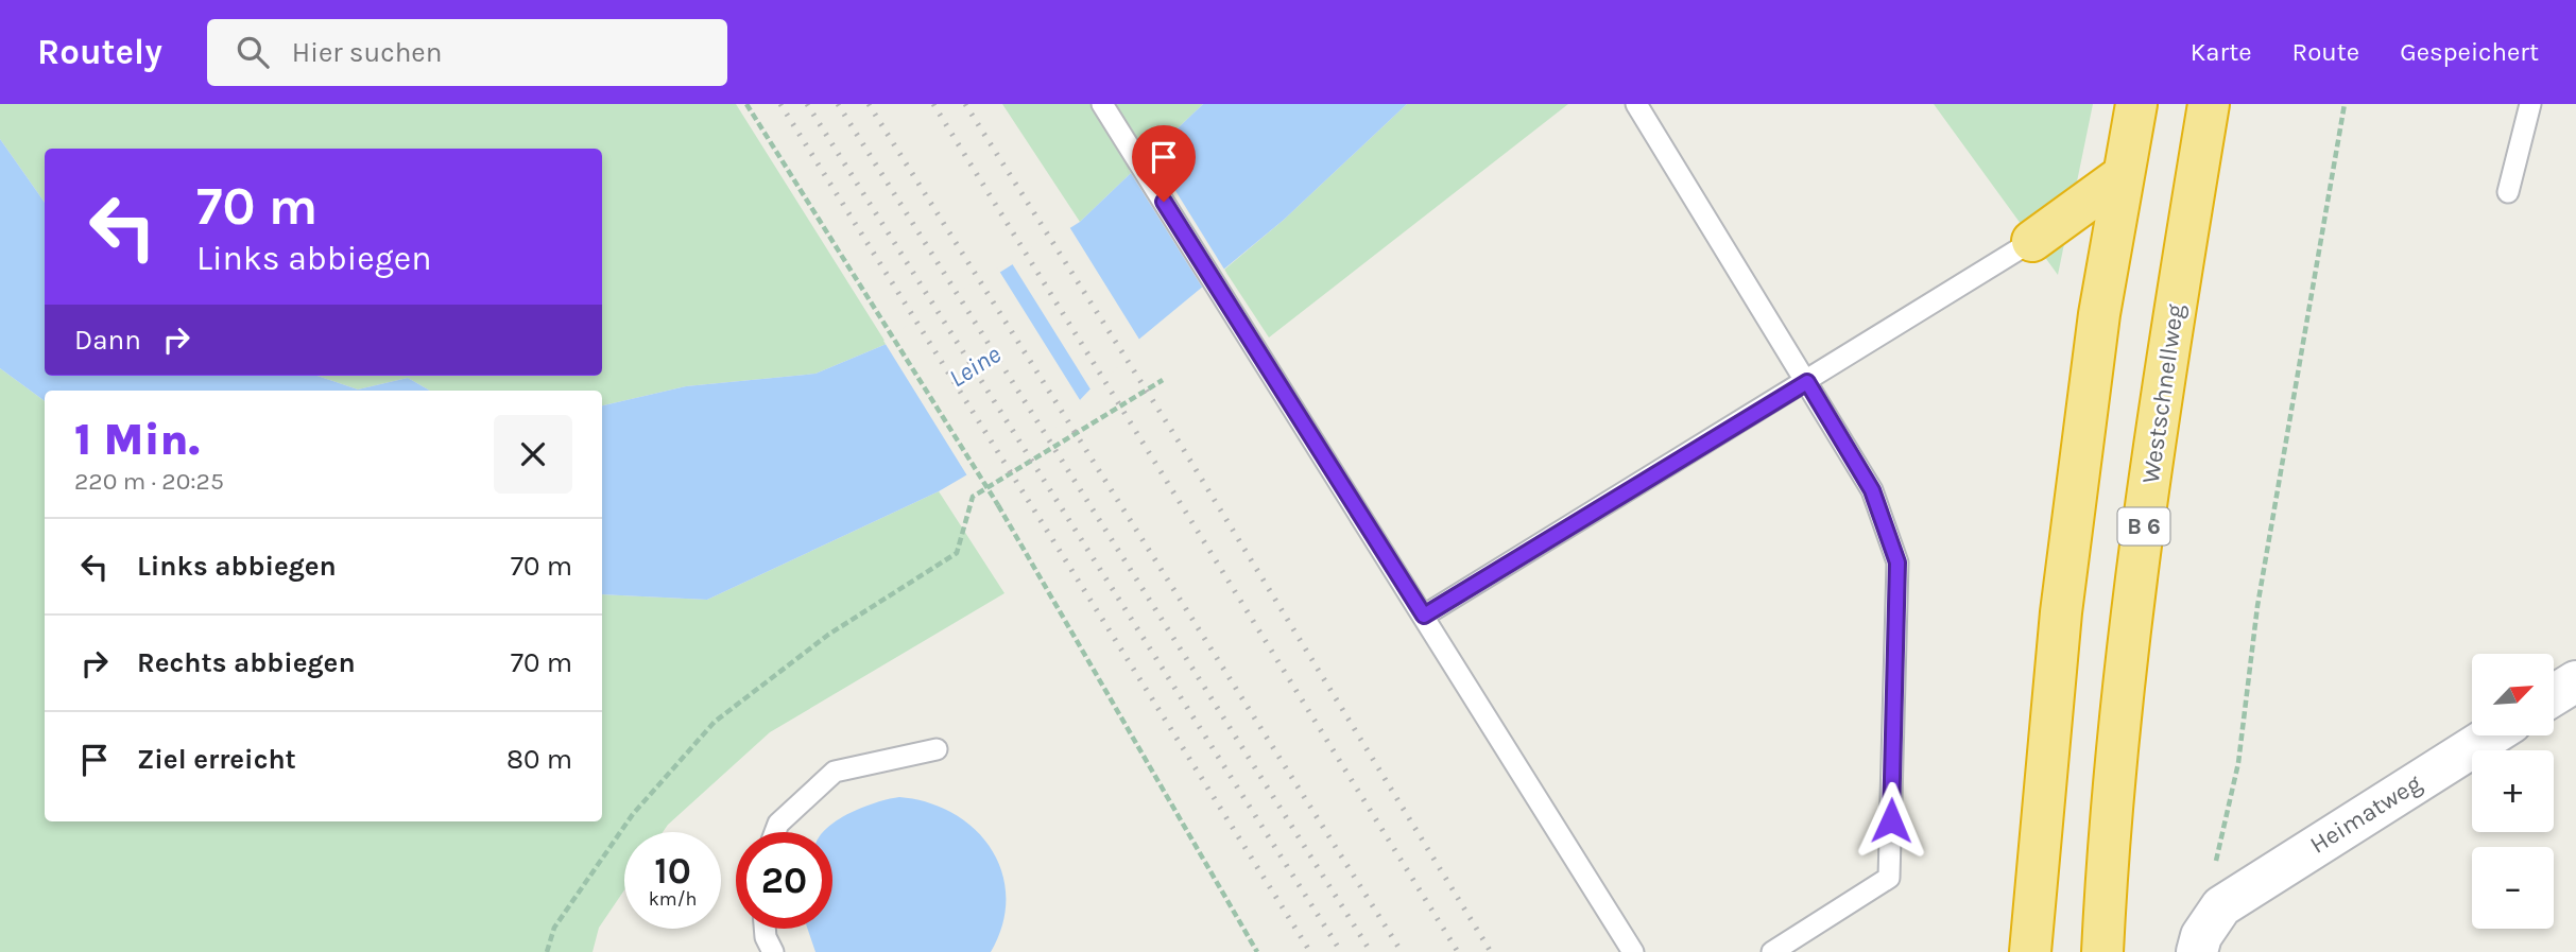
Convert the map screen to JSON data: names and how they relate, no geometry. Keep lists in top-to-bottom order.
{
  "streets": {
    "highway": ["Westschnellweg", "B 6"],
    "street": ["Heimatweg"]
  },
  "water": ["Leine"],
  "north": "top right",
  "page": {
    "header": "Routely",
    "search": "Hier suchen",
    "nav": ["Karte", "Route", "Gespeichert"],
    "turn": ["70 m", "Links abbiegen"],
    "then": "Dann",
    "heading": ["1 Min.", "220 m · 20:25"],
    "list": [
      {
        "name": "Links abbiegen",
        "value": "70 m"
      },
      {
        "name": "Rechts abbiegen",
        "value": "70 m"
      },
      {
        "name": "Ziel erreicht",
        "value": "80 m"
      }
    ],
    "map_buttons": ["+", "−"],
    "speed": "10 km/h",
    "limit": "20"
  }
}
